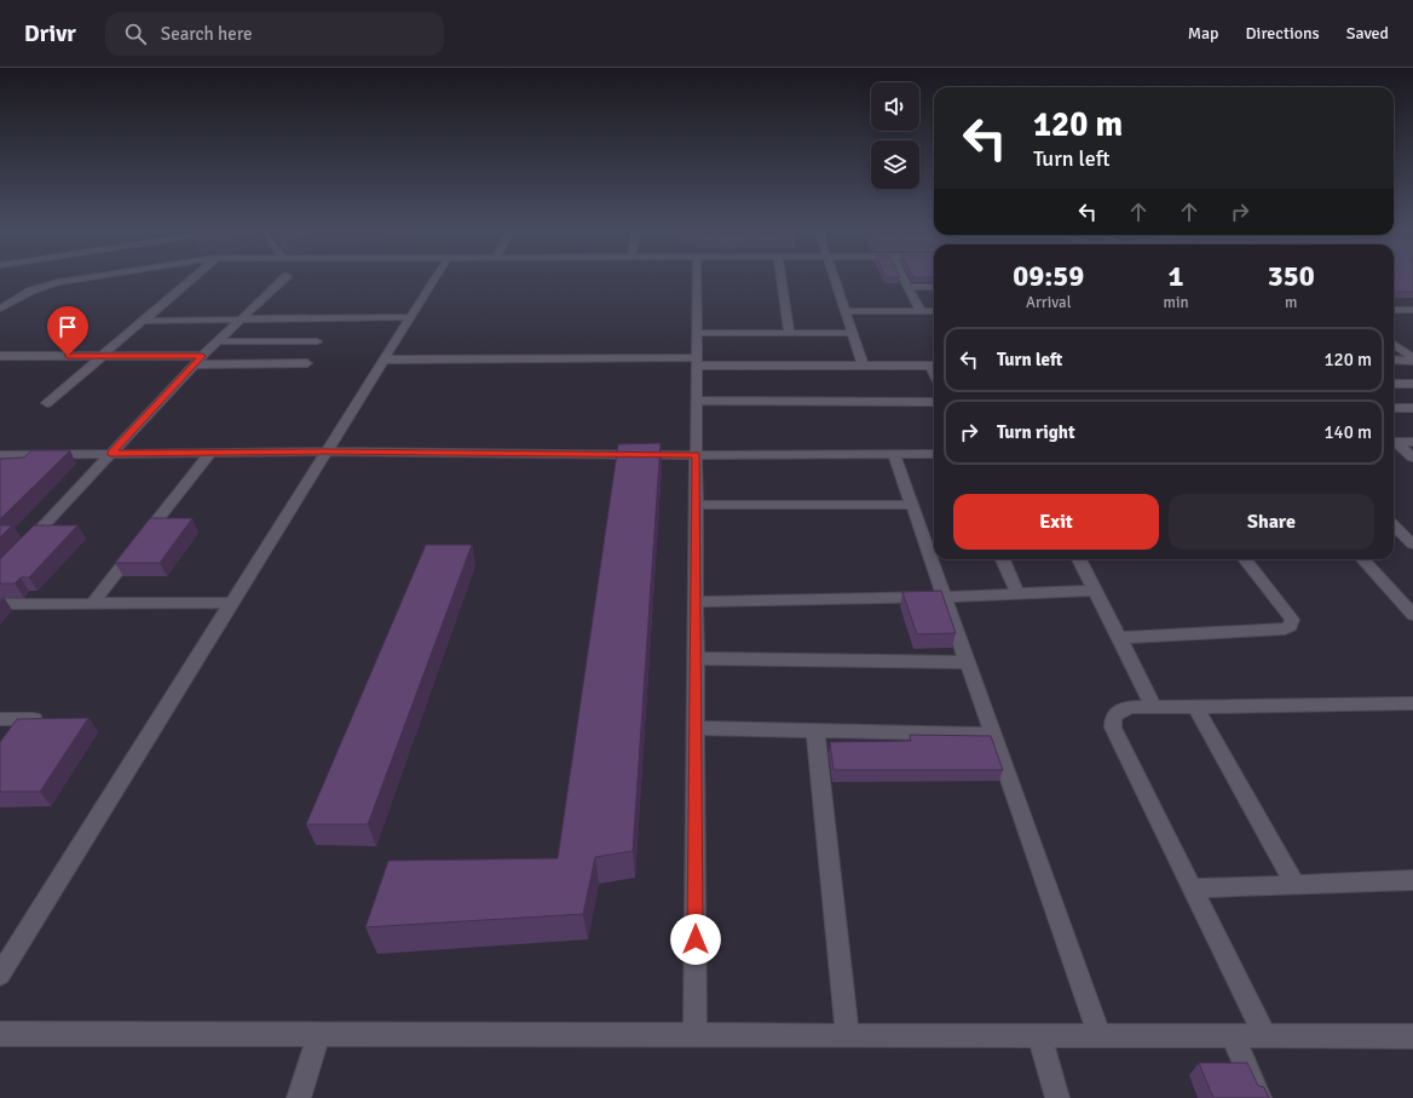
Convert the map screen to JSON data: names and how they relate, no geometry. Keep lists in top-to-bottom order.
{
  "page": {
    "header": "Drivr",
    "search": "Search here",
    "nav": ["Map", "Directions", "Saved"],
    "turn": ["120 m", "Turn left"],
    "eta": [
      "09:59",
      "Arrival",
      "1",
      "min",
      "350",
      "m"
    ],
    "list": [
      {
        "name": "Turn left",
        "value": "120 m"
      },
      {
        "name": "Turn right",
        "value": "140 m"
      }
    ],
    "buttons": ["Exit", "Share"]
  }
}
